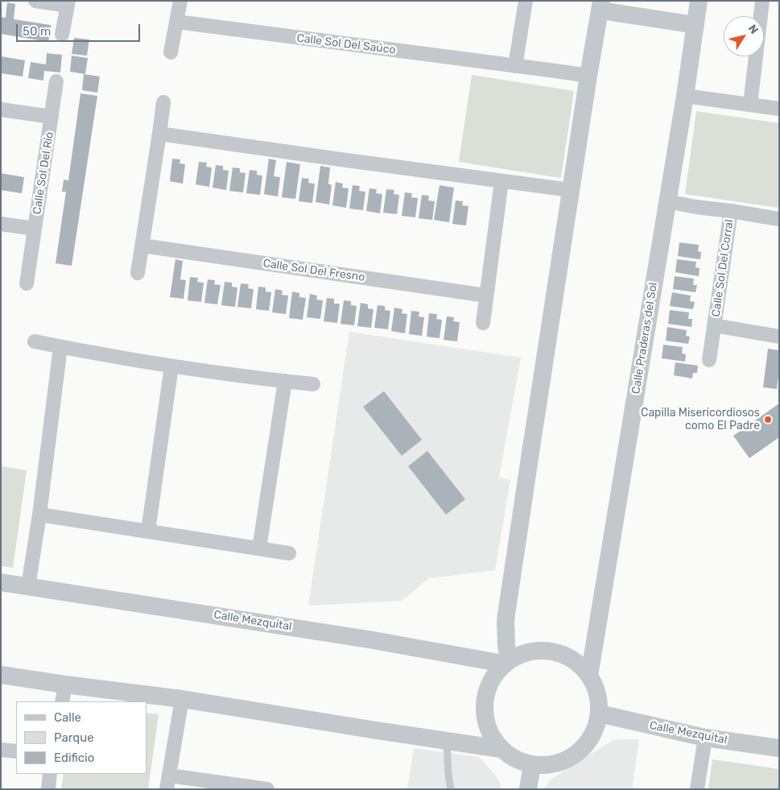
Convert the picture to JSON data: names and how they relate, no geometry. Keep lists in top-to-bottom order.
{
  "streets": {
    "street": [
      "Calle Sol Del Saúco",
      "Calle Sol Del Río",
      "Calle Sol Del Corral",
      "Calle Sol Del Fresno",
      "Calle Praderas del Sol",
      "Calle Mezquital"
    ]
  },
  "crossings": [
    ["Calle Sol Del Corral", "Calle Praderas del Sol"],
    ["Calle Praderas del Sol", "Calle Mezquital"]
  ],
  "places": ["Capilla Misericordiosos como El Padre"],
  "legend": ["Calle", "Parque", "Edificio"],
  "scale_bar": "50 m",
  "north": "top right"
}
